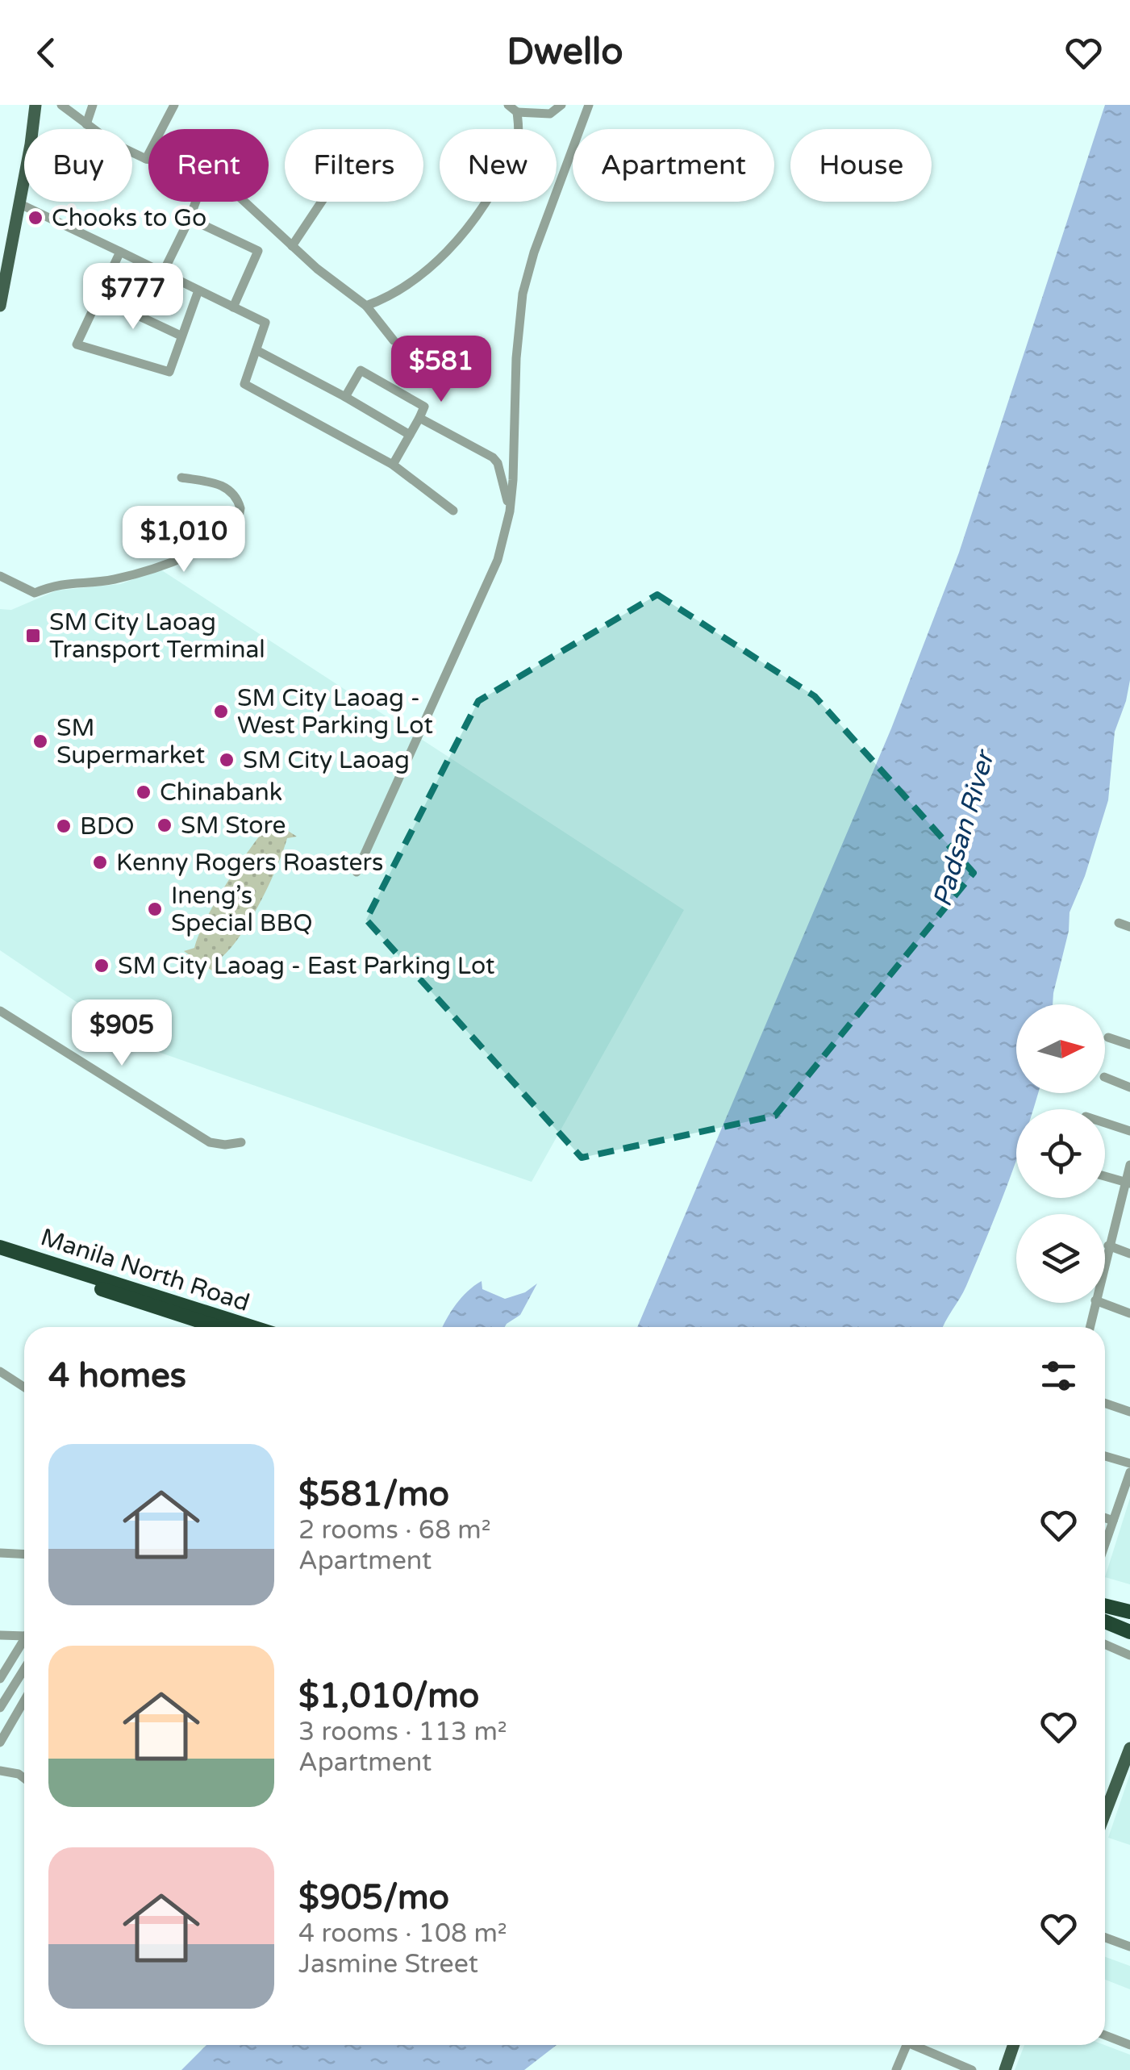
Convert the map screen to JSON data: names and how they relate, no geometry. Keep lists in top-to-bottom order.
{
  "streets": {
    "highway": ["Manila North Road"]
  },
  "water": ["Padsan River"],
  "places": {
    "other": [
      "Chooks to Go",
      "SM City Laoag - West Parking Lot",
      "SM Supermarket",
      "SM City Laoag",
      "Chinabank",
      "SM Store",
      "BDO",
      "Kenny Rogers Roasters",
      "Ineng’s Special BBQ",
      "SM City Laoag - East Parking Lot"
    ],
    "transit": ["SM City Laoag Transport Terminal"]
  },
  "north": "right",
  "page": {
    "header": "Dwello",
    "chip": [
      "Buy",
      "Rent",
      "Filters",
      "New",
      "Apartment",
      "House"
    ],
    "price": [
      "$777",
      "$581",
      "$1,010",
      "$905"
    ],
    "heading": "4 homes",
    "list": [
      {
        "name": "$581/mo",
        "note": "2 rooms · 68 m² · Apartment"
      },
      {
        "name": "$1,010/mo",
        "note": "3 rooms · 113 m² · Apartment"
      },
      {
        "name": "$905/mo",
        "note": "4 rooms · 108 m² · Jasmine Street"
      }
    ]
  }
}
